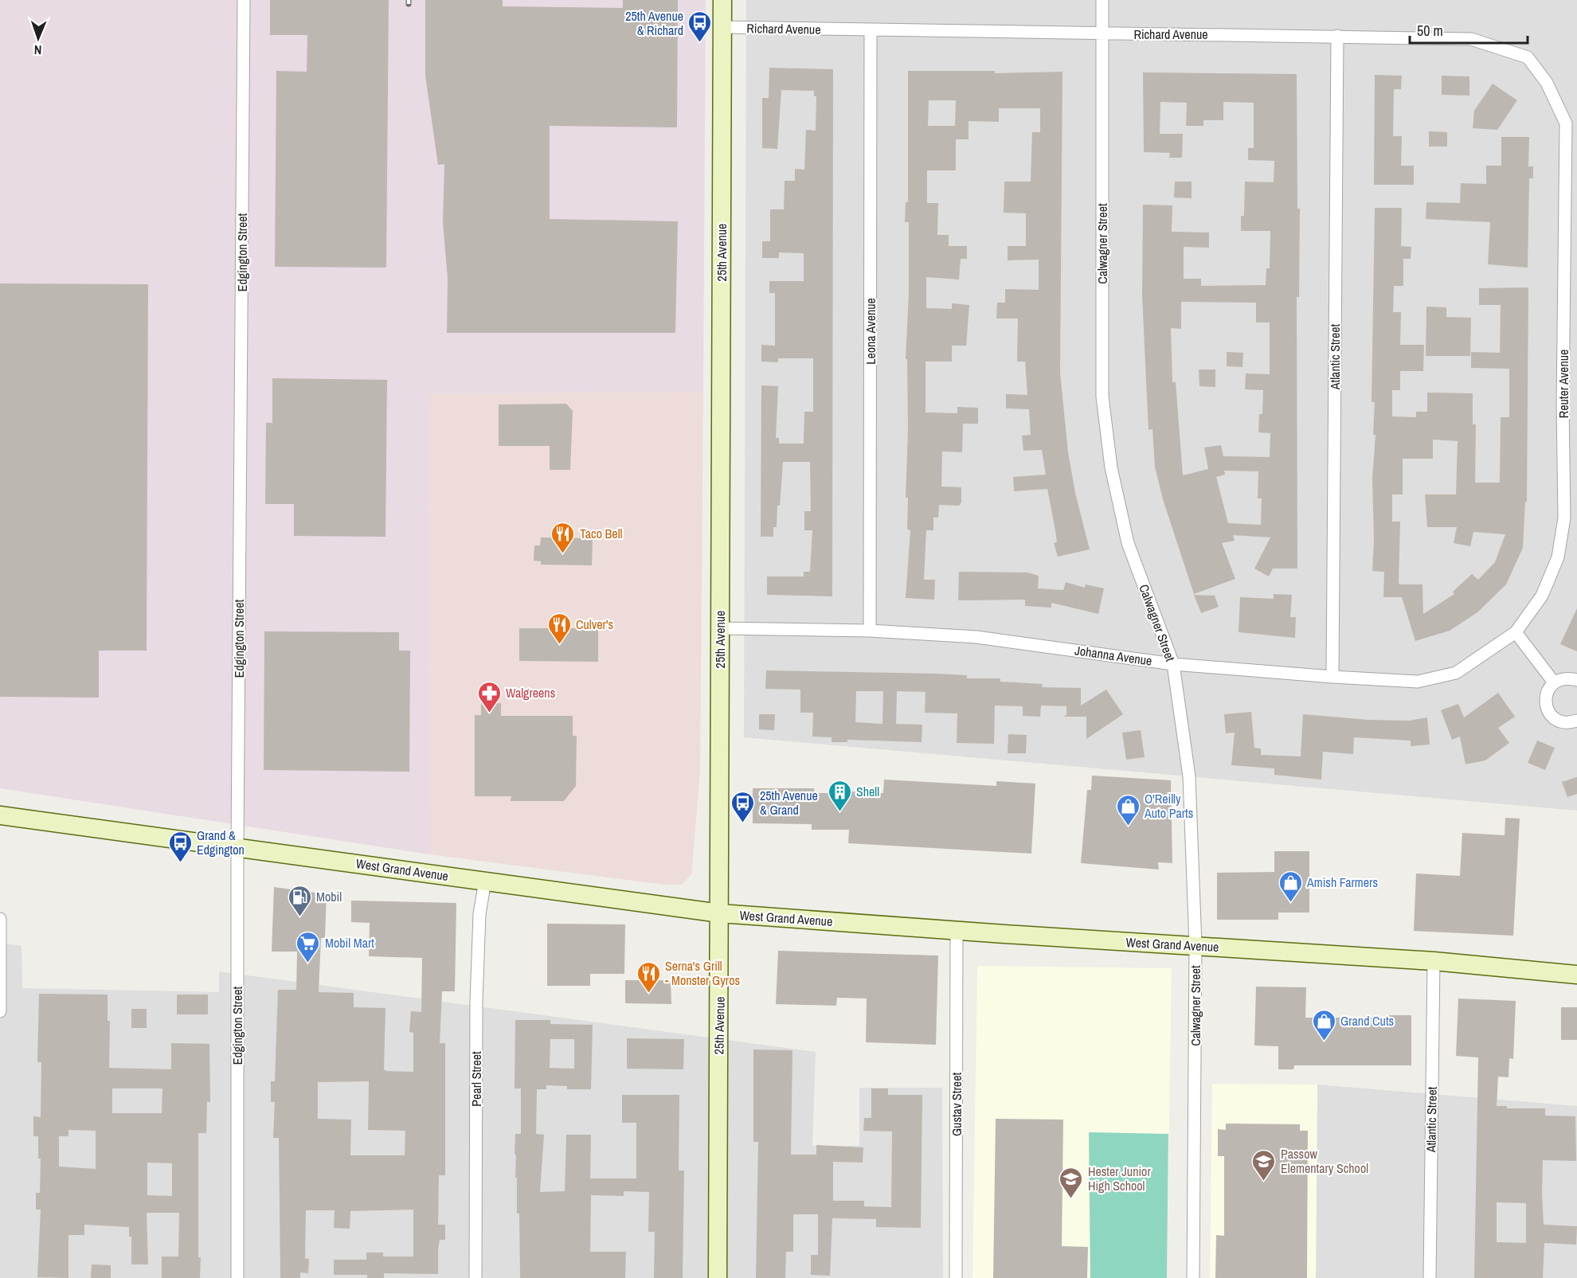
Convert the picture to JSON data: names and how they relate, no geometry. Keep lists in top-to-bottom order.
{
  "streets": {
    "main road": ["25th Avenue", "West Grand Avenue"],
    "street": [
      "Richard Avenue",
      "Calwagner Street",
      "Edgington Street",
      "Leona Avenue",
      "Atlantic Street",
      "Reuter Avenue",
      "Johanna Avenue",
      "Pearl Street",
      "Gustav Street"
    ]
  },
  "crossings": [
    ["Richard Avenue", "Calwagner Street"],
    ["Richard Avenue", "25th Avenue"],
    ["Richard Avenue", "Leona Avenue"],
    ["Richard Avenue", "Atlantic Street"],
    ["Richard Avenue", "Reuter Avenue"],
    ["Calwagner Street", "Johanna Avenue"],
    ["Calwagner Street", "West Grand Avenue"],
    ["Edgington Street", "West Grand Avenue"],
    ["25th Avenue", "Johanna Avenue"],
    ["25th Avenue", "West Grand Avenue"],
    ["Leona Avenue", "Johanna Avenue"],
    ["Atlantic Street", "Johanna Avenue"],
    ["Atlantic Street", "West Grand Avenue"],
    ["Reuter Avenue", "Johanna Avenue"],
    ["West Grand Avenue", "Pearl Street"],
    ["West Grand Avenue", "Gustav Street"]
  ],
  "places": {
    "bus stop": ["25th Avenue & Richard", "25th Avenue & Grand", "Grand & Edgington"],
    "restaurant": ["Taco Bell", "Culver's", "Serna's Grill - Monster Gyros"],
    "pharmacy": ["Walgreens"],
    "building": ["Shell"],
    "shop": ["O'Reilly Auto Parts", "Amish Farmers", "Grand Cuts"],
    "fuel station": ["Mobil"],
    "supermarket": ["Mobil Mart"],
    "school or university": ["Passow Elementary School", "Hester Junior High School"]
  },
  "scale_bar": "50 m",
  "north": "bottom"
}
